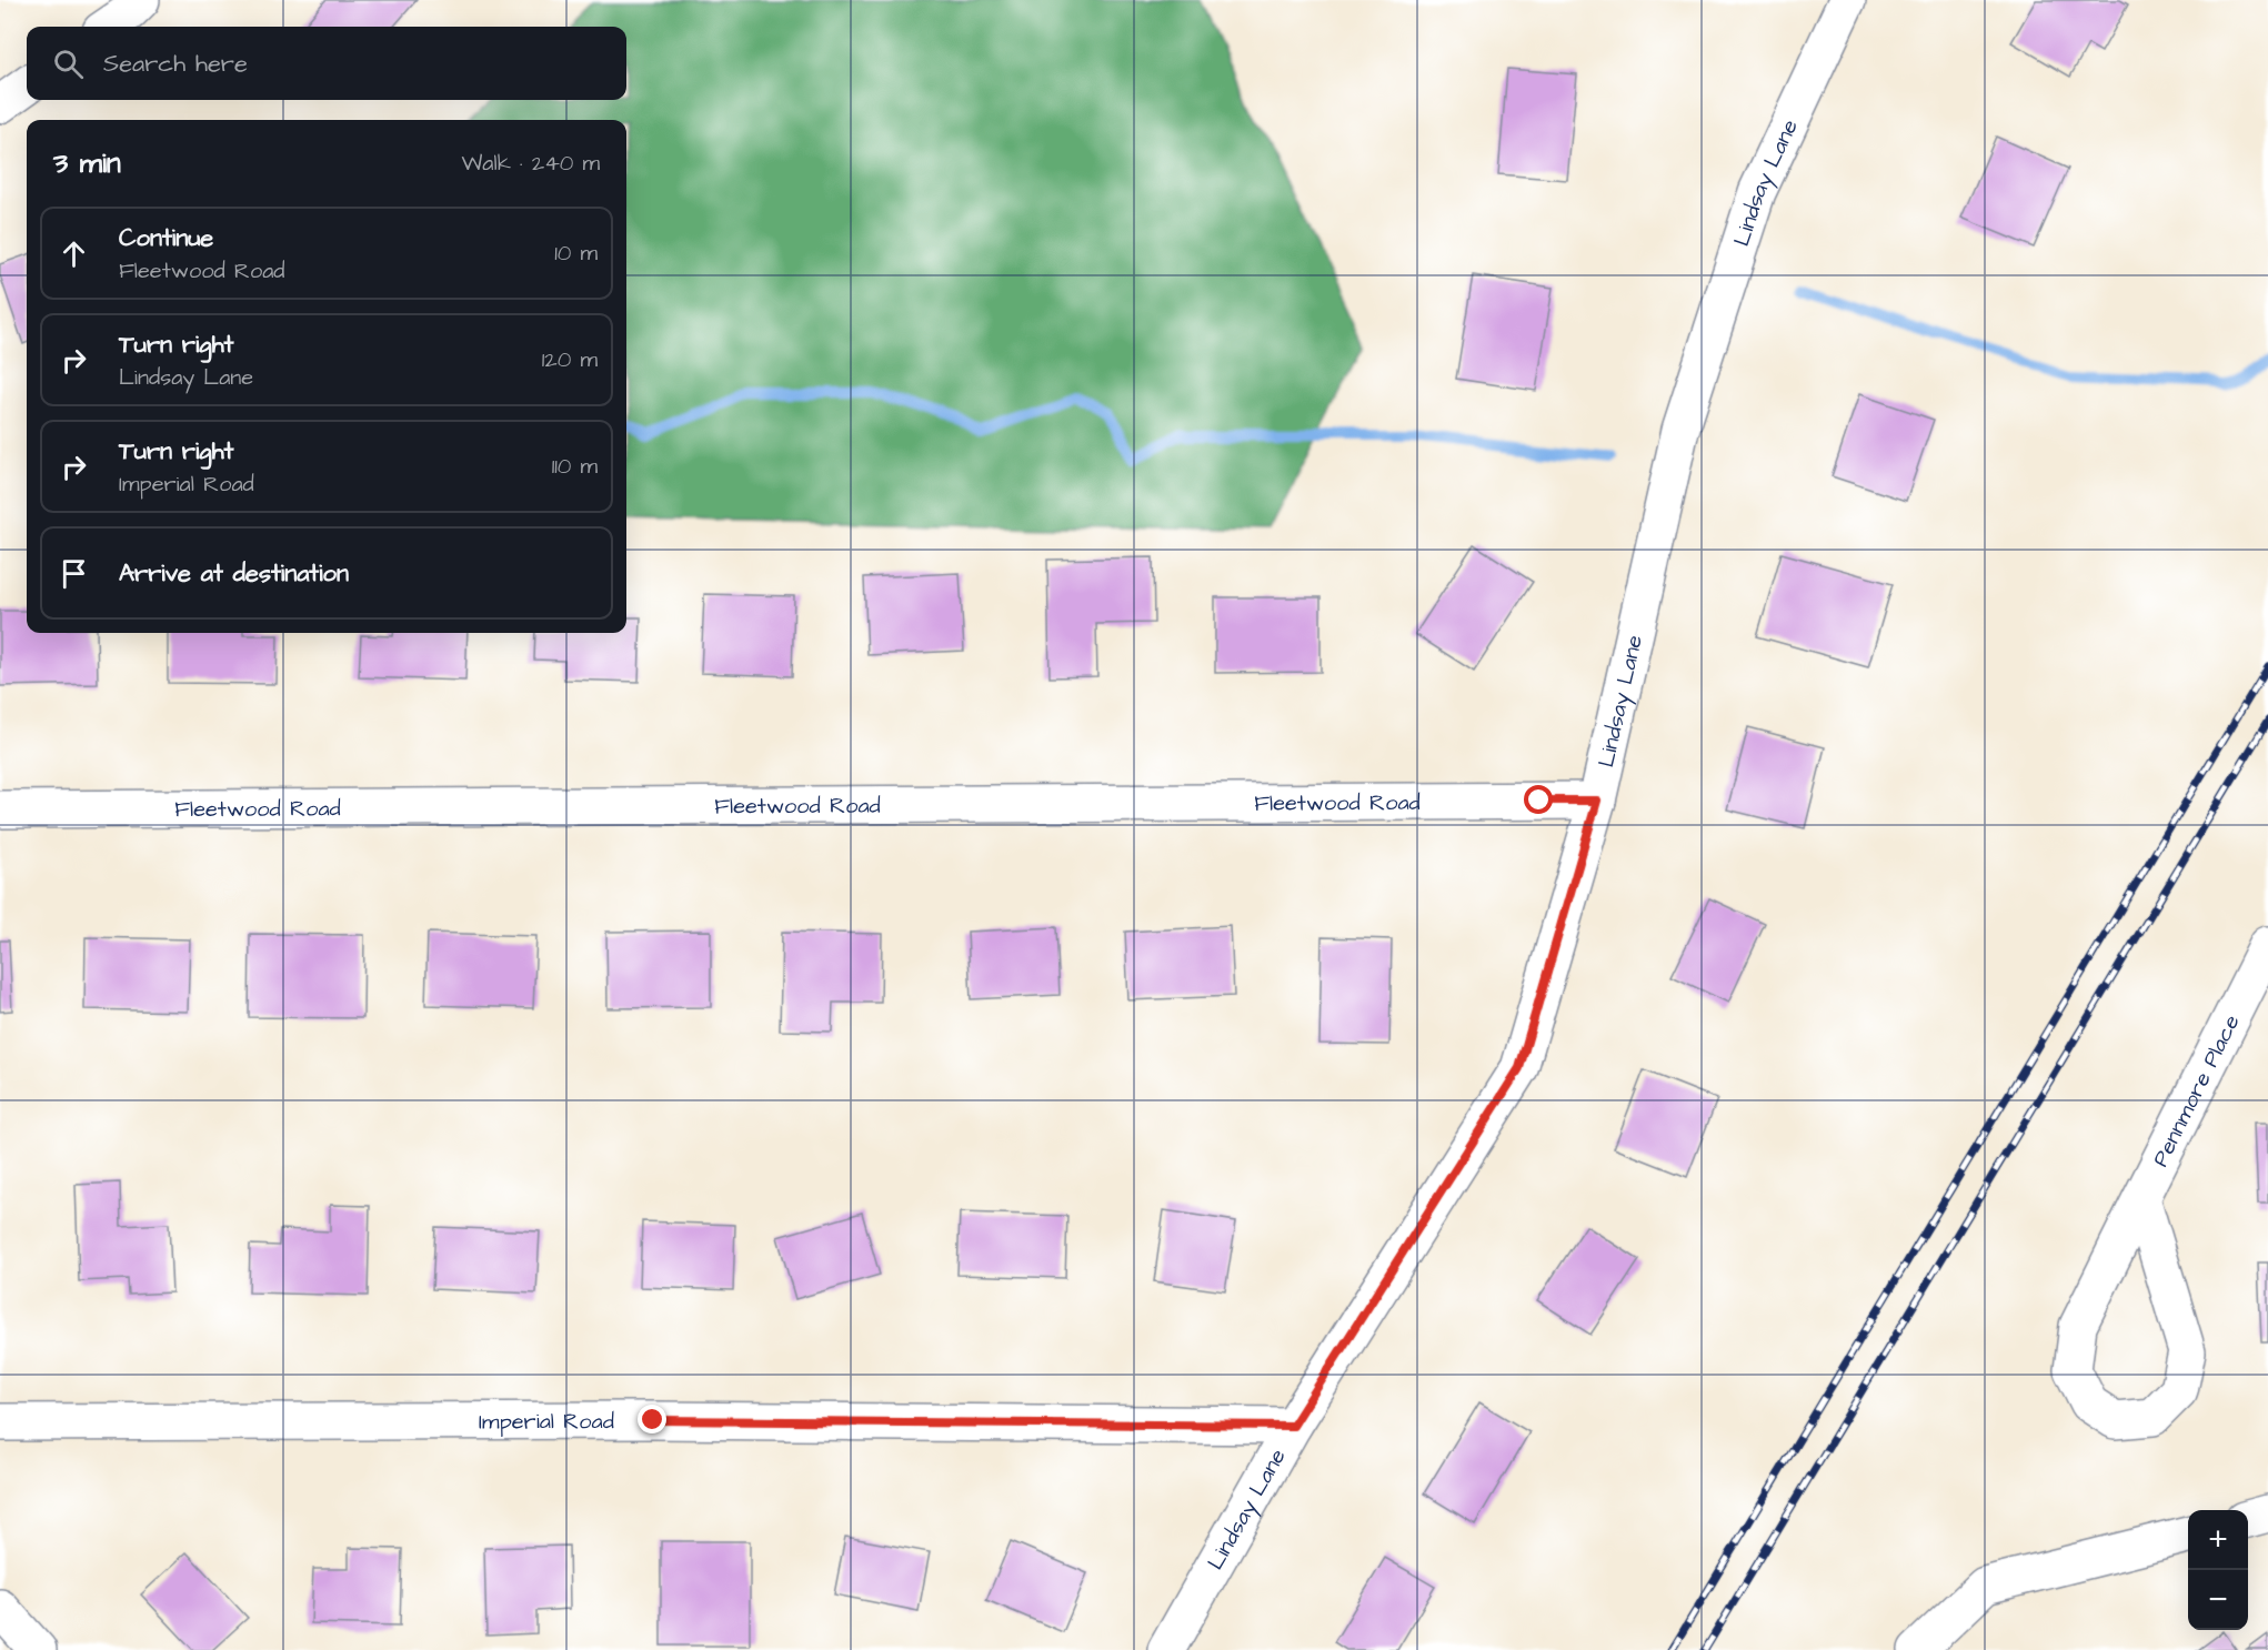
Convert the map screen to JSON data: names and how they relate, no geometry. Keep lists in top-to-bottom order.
{
  "streets": {
    "street": [
      "Lindsay Lane",
      "Fleetwood Road",
      "Pennmore Place",
      "Imperial Road"
    ]
  },
  "crossings": [
    ["Lindsay Lane", "Fleetwood Road"],
    ["Lindsay Lane", "Imperial Road"]
  ],
  "page": {
    "search": "Search here",
    "heading": ["3 min", "Walk · 240 m"],
    "list": [
      ["Continue", "Fleetwood Road", "10 m"],
      ["Turn right", "Lindsay Lane", "120 m"],
      ["Turn right", "Imperial Road", "110 m"],
      "Arrive at destination"
    ],
    "map_buttons": ["+", "−"]
  }
}
